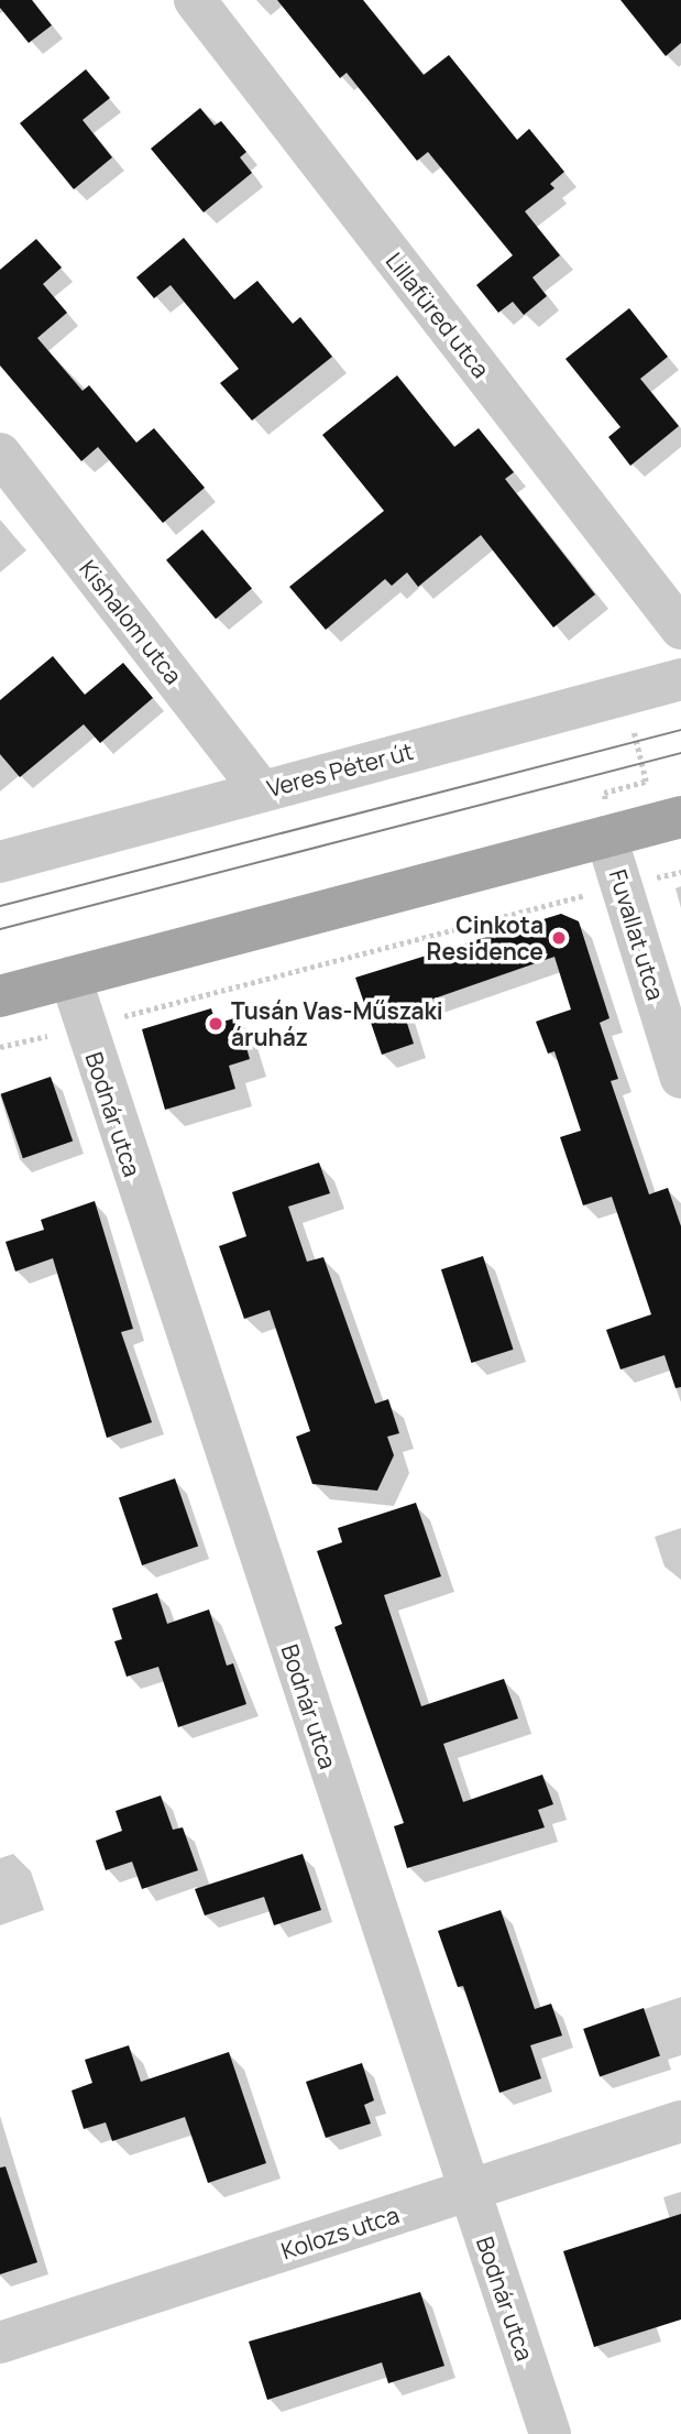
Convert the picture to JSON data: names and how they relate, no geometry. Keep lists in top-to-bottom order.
{
  "streets": {
    "street": [
      "Lillafüred utca",
      "Kishalom utca",
      "Veres Péter út",
      "Fuvallat utca",
      "Bodnár utca",
      "Kolozs utca"
    ]
  },
  "crossings": [
    ["Kishalom utca", "Veres Péter út"],
    ["Bodnár utca", "Kolozs utca"]
  ],
  "places": ["Cinkota Residence", "Tusán Vas-Műszaki áruház"]
}
